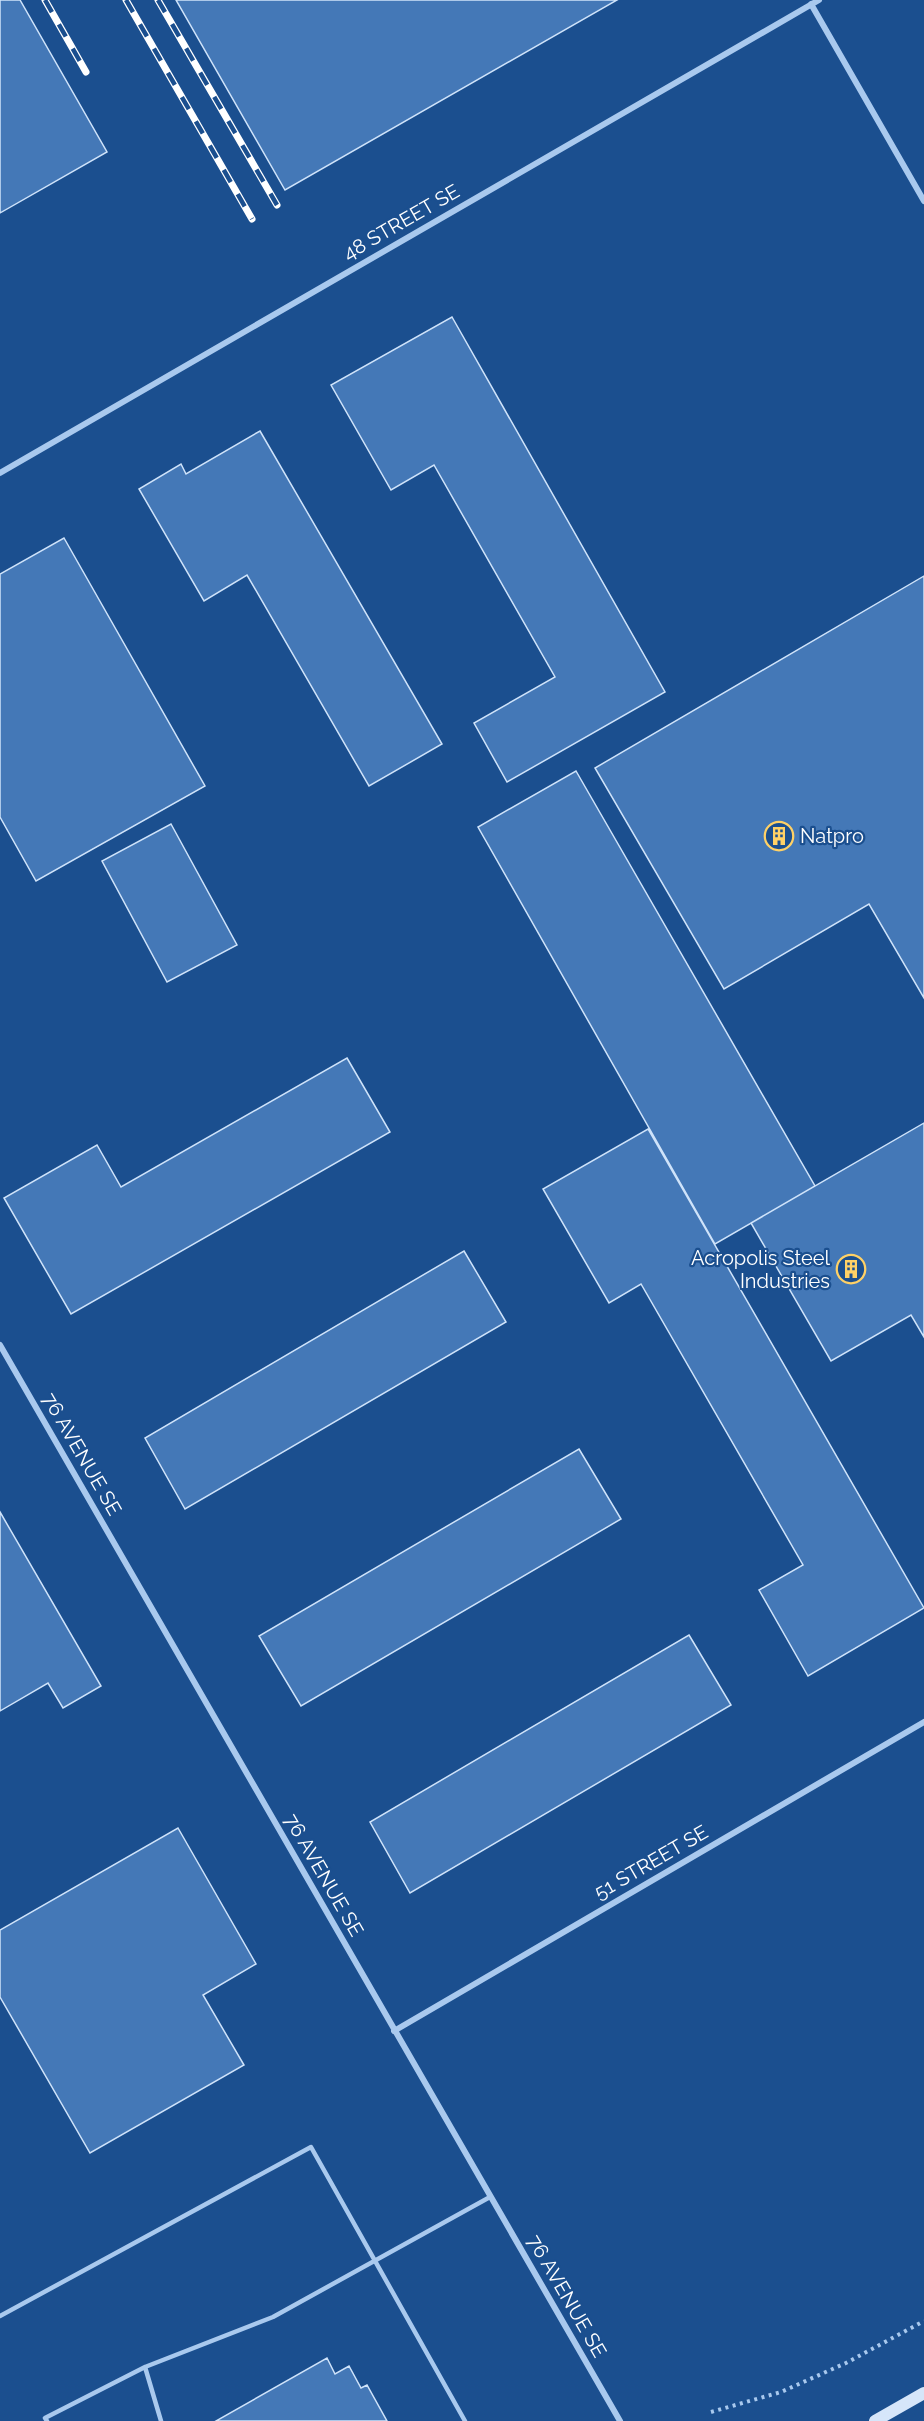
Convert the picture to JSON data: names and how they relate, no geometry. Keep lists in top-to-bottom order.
{
  "streets": {
    "street": ["48 STREET SE", "76 AVENUE SE", "51 STREET SE"]
  },
  "crossings": [
    ["76 AVENUE SE", "51 STREET SE"]
  ],
  "places": {
    "building": ["Natpro", "Acropolis Steel Industries"]
  }
}
